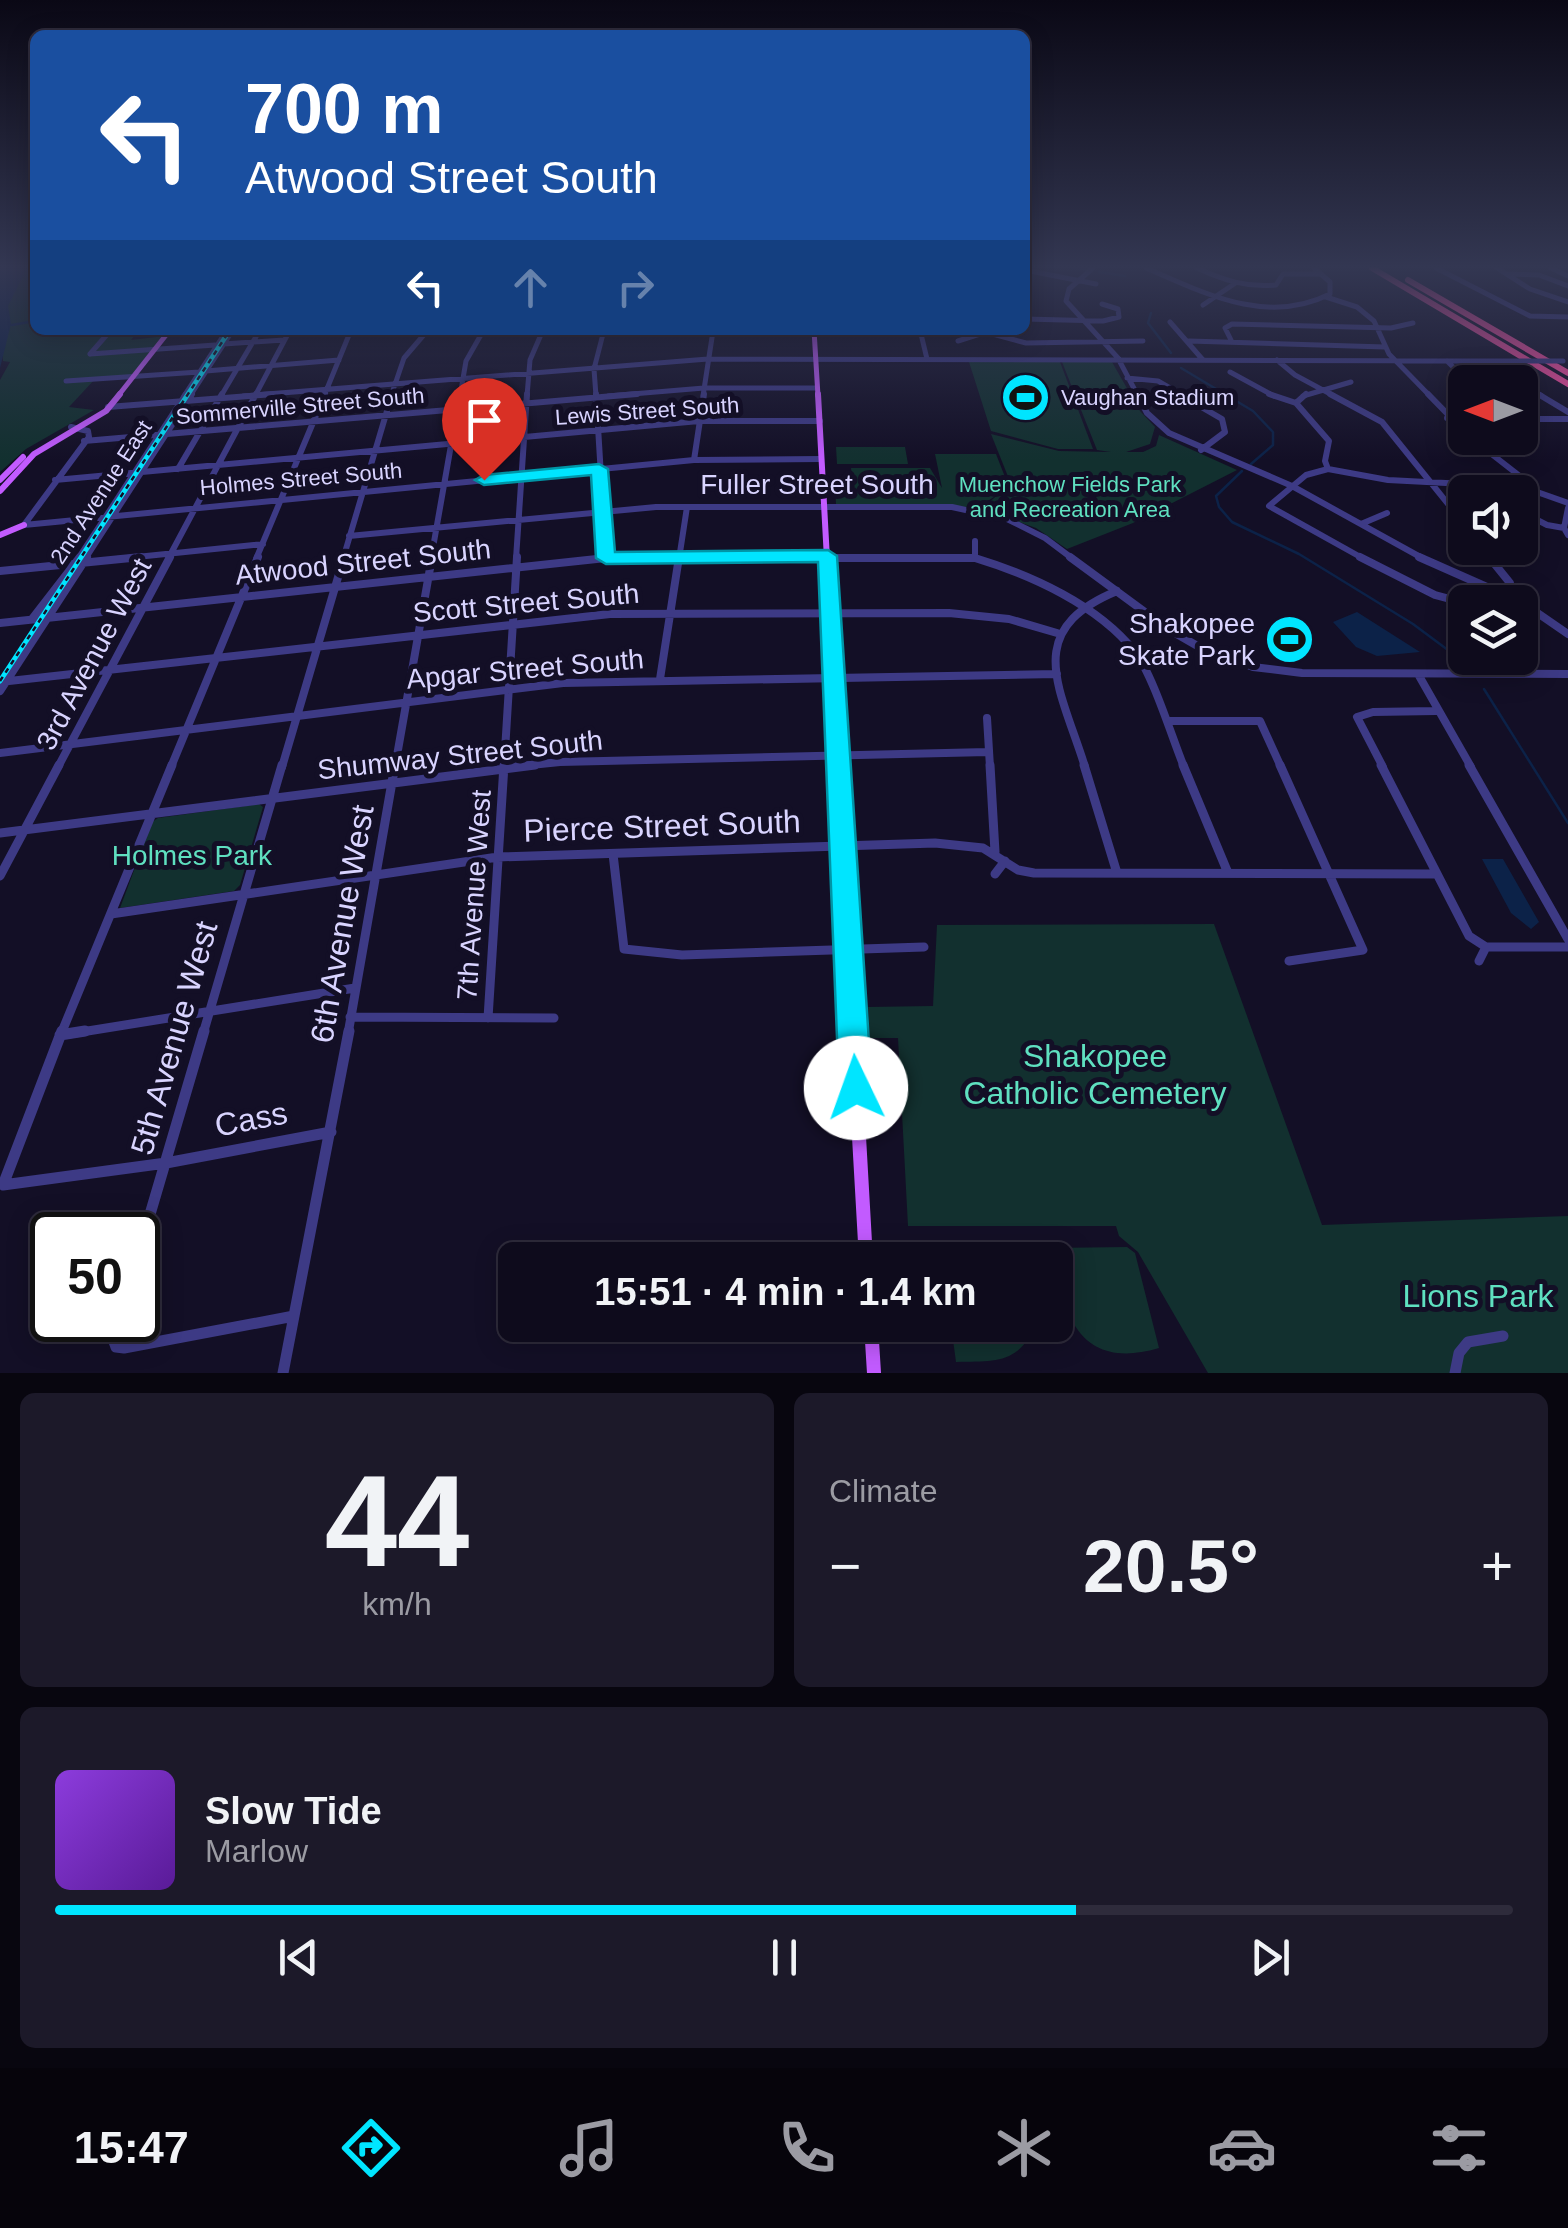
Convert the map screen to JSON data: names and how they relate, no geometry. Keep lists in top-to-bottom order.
{
  "streets": {
    "street": [
      "Sommerville Street South",
      "Lewis Street South",
      "Holmes Street South",
      "Fuller Street South",
      "2nd Avenue East",
      "Atwood Street South",
      "Scott Street South",
      "3rd Avenue West",
      "Apgar Street South",
      "Shumway Street South",
      "Pierce Street South",
      "7th Avenue West",
      "6th Avenue West",
      "5th Avenue West",
      "Cass"
    ]
  },
  "crossings": [
    ["Sommerville Street South", "2nd Avenue East"],
    ["Sommerville Street South", "3rd Avenue West"],
    ["Sommerville Street South", "7th Avenue West"],
    ["Sommerville Street South", "6th Avenue West"],
    ["Sommerville Street South", "5th Avenue West"],
    ["Lewis Street South", "2nd Avenue East"],
    ["Lewis Street South", "3rd Avenue West"],
    ["Lewis Street South", "7th Avenue West"],
    ["Lewis Street South", "6th Avenue West"],
    ["Lewis Street South", "5th Avenue West"],
    ["Holmes Street South", "2nd Avenue East"],
    ["Holmes Street South", "3rd Avenue West"],
    ["Holmes Street South", "7th Avenue West"],
    ["Holmes Street South", "6th Avenue West"],
    ["Holmes Street South", "5th Avenue West"],
    ["Fuller Street South", "7th Avenue West"],
    ["Fuller Street South", "6th Avenue West"],
    ["Fuller Street South", "5th Avenue West"],
    ["2nd Avenue East", "Atwood Street South"],
    ["2nd Avenue East", "Scott Street South"],
    ["Atwood Street South", "3rd Avenue West"],
    ["Atwood Street South", "7th Avenue West"],
    ["Atwood Street South", "6th Avenue West"],
    ["Atwood Street South", "5th Avenue West"],
    ["Scott Street South", "3rd Avenue West"],
    ["Scott Street South", "7th Avenue West"],
    ["Scott Street South", "6th Avenue West"],
    ["Scott Street South", "5th Avenue West"],
    ["3rd Avenue West", "Apgar Street South"],
    ["3rd Avenue West", "Shumway Street South"],
    ["Apgar Street South", "7th Avenue West"],
    ["Apgar Street South", "6th Avenue West"],
    ["Apgar Street South", "5th Avenue West"],
    ["Shumway Street South", "7th Avenue West"],
    ["Shumway Street South", "6th Avenue West"],
    ["Shumway Street South", "5th Avenue West"],
    ["Pierce Street South", "7th Avenue West"],
    ["Pierce Street South", "6th Avenue West"],
    ["Pierce Street South", "5th Avenue West"],
    ["6th Avenue West", "Cass"],
    ["5th Avenue West", "Cass"]
  ],
  "parks": [
    "Muenchow Fields Park and Recreation Area",
    "Holmes Park",
    "Shakopee Catholic Cemetery",
    "Lions Park"
  ],
  "places": {
    "sports": ["Vaughan Stadium", "Shakopee Skate Park"]
  },
  "north": "left",
  "page": {
    "turn": ["700 m", "Atwood Street South"],
    "limit": "50",
    "trip": "15:51 · 4 min · 1.4 km",
    "tile": [
      ["44", "km/h"],
      "Climate"
    ],
    "heat": ["−", "20.5°", "+"],
    "song": ["Slow Tide", "Marlow"],
    "tabs": "15:47"
  }
}
